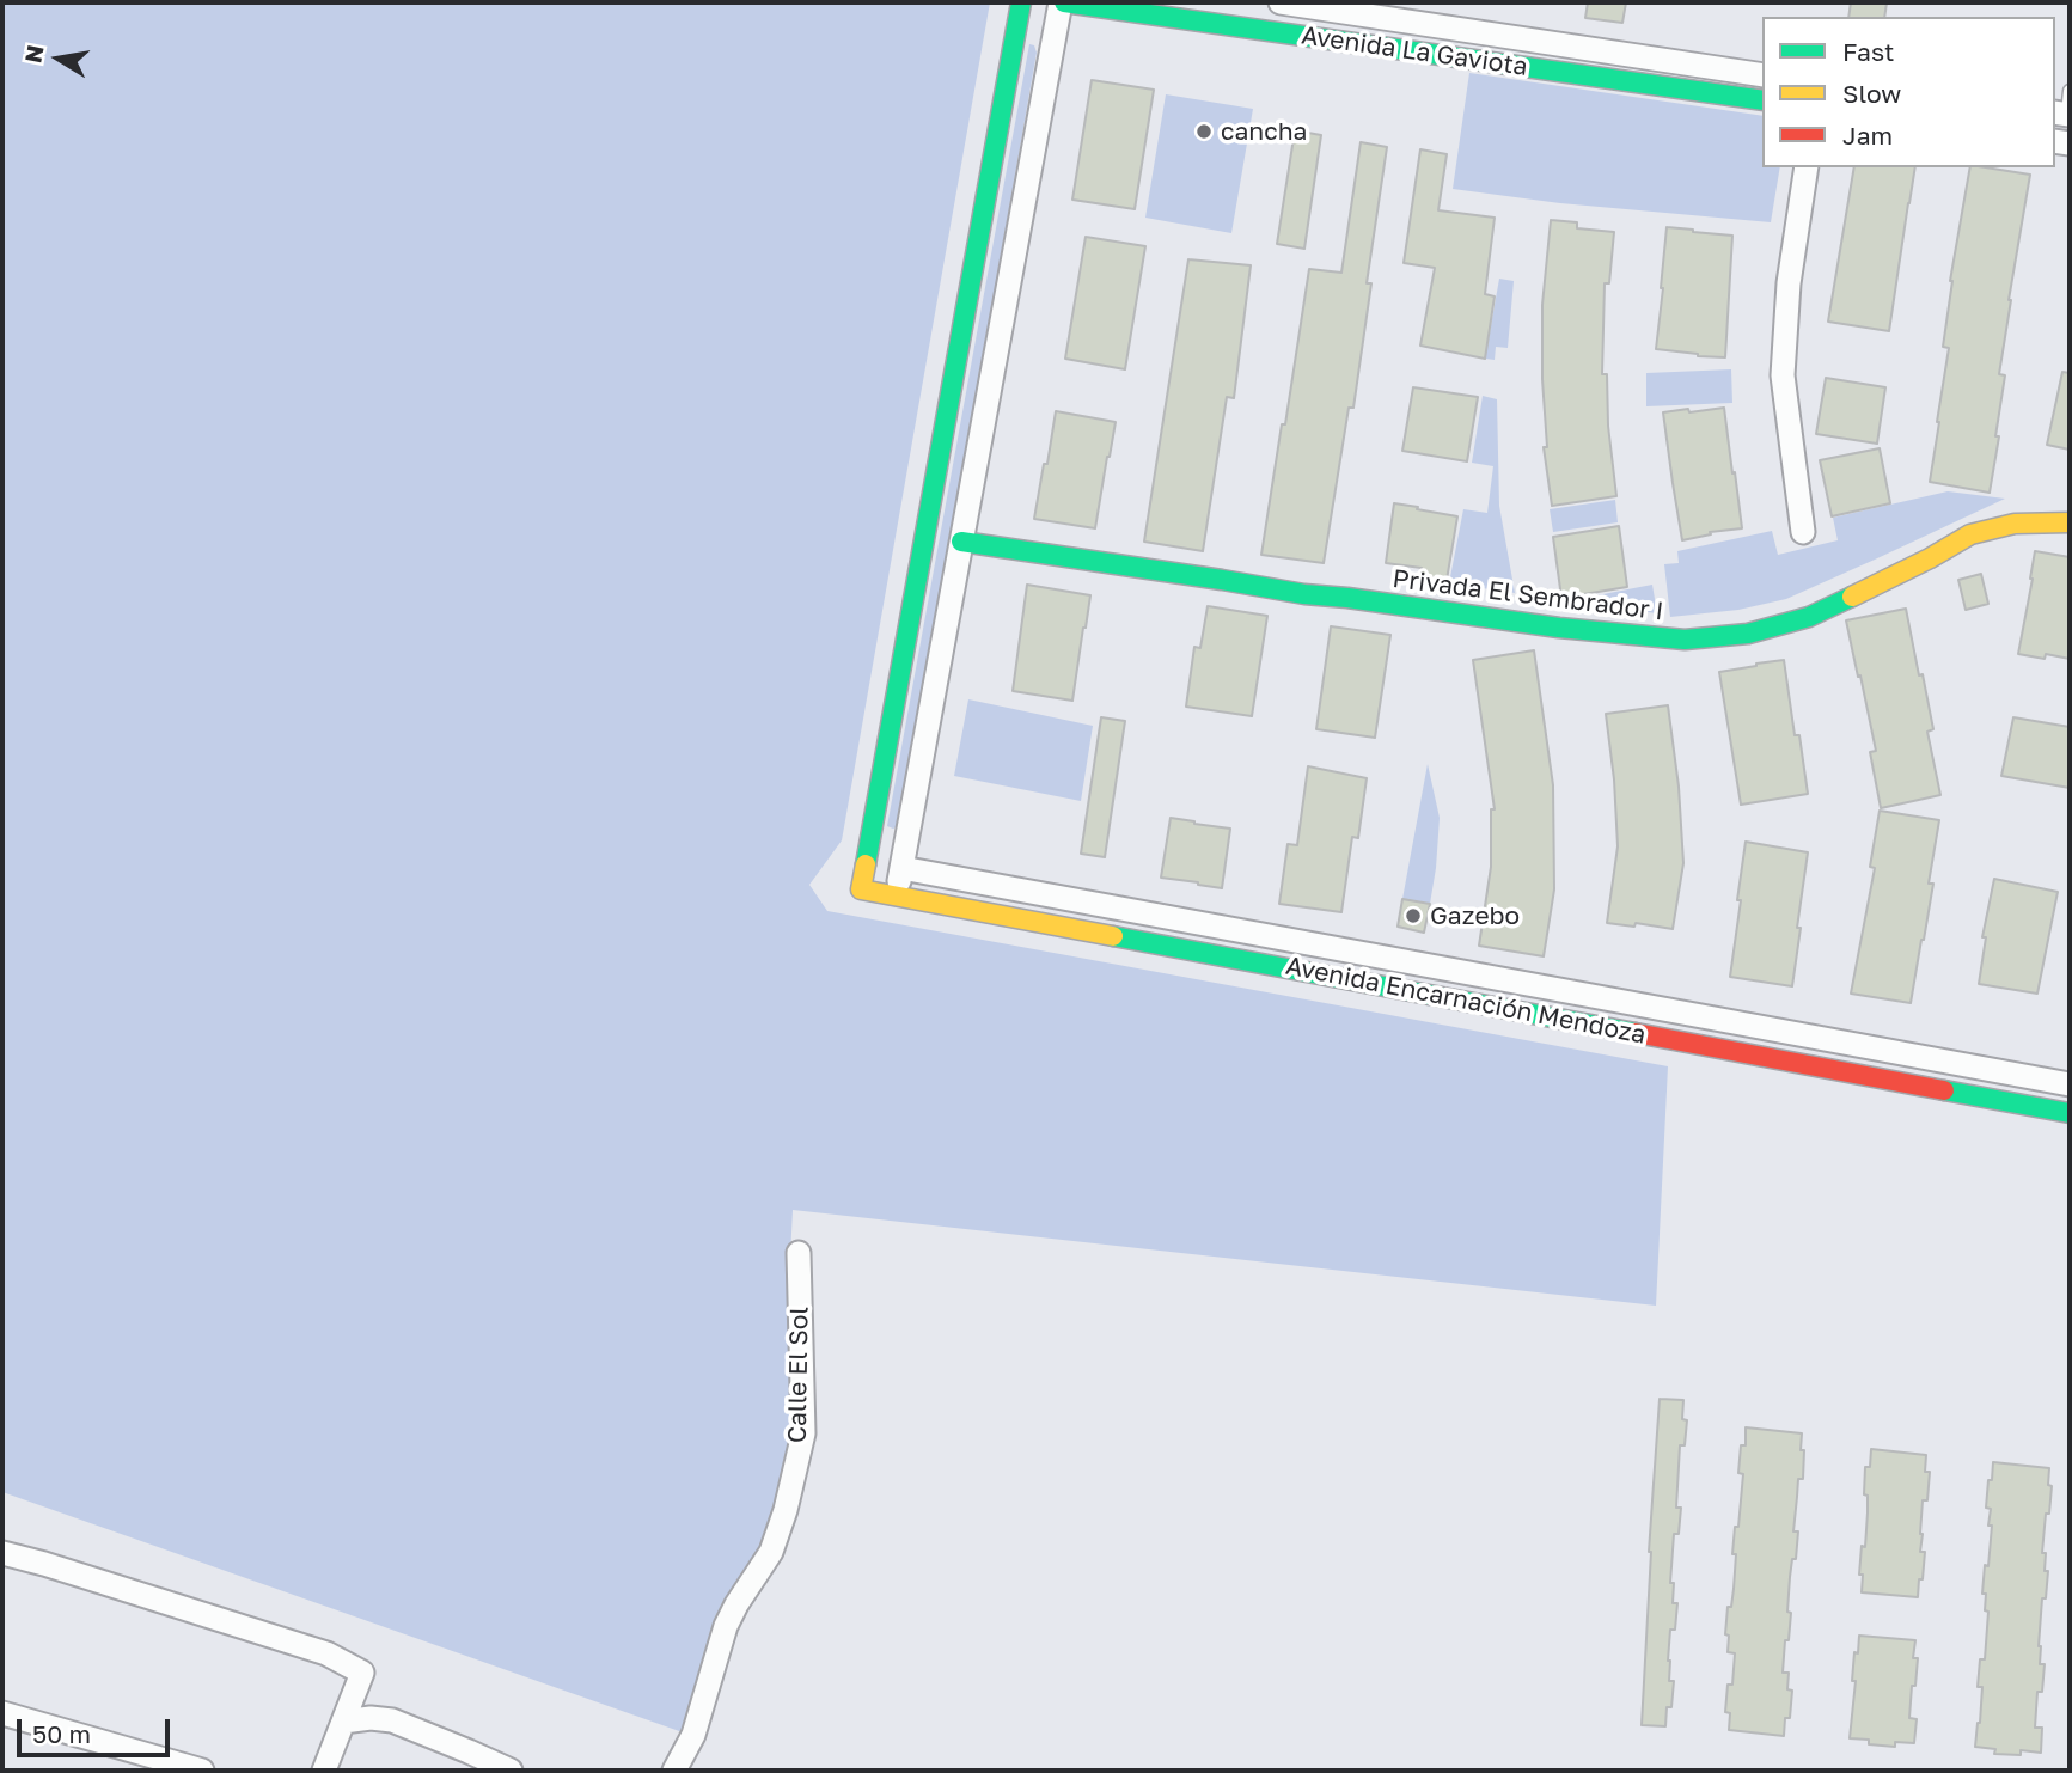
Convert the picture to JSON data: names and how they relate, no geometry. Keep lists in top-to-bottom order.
{
  "streets": {
    "street": [
      "Avenida La Gaviota",
      "Privada El Sembrador I",
      "Avenida Encarnación Mendoza",
      "Calle El Sol"
    ]
  },
  "places": ["cancha", "Gazebo"],
  "legend": ["Fast", "Slow", "Jam"],
  "scale_bar": "50 m",
  "north": "left"
}
